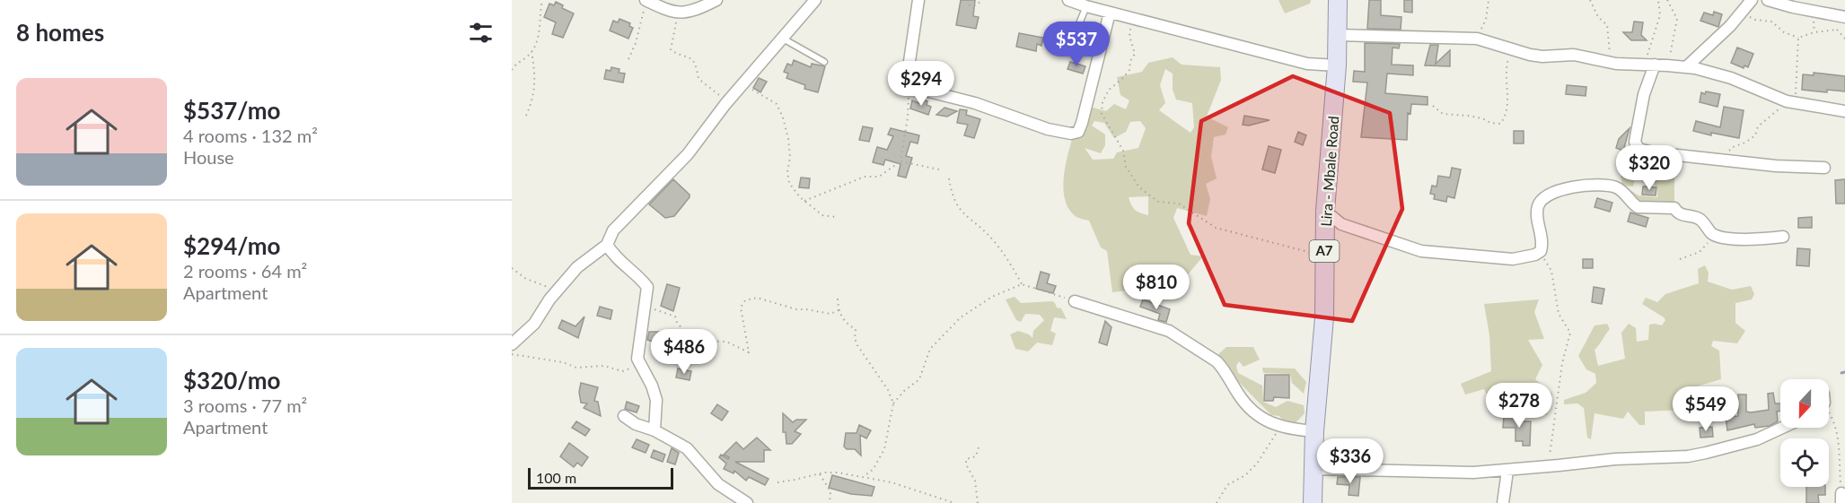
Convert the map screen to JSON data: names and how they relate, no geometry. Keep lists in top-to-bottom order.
{
  "streets": {
    "main road": ["Lira - Mbale Road", "A7"]
  },
  "scale_bar": "100 m",
  "north": "bottom",
  "page": {
    "heading": "8 homes",
    "price": [
      "$537",
      "$294",
      "$320",
      "$810",
      "$486",
      "$278",
      "$549",
      "$336"
    ],
    "list": [
      {
        "name": "$537/mo",
        "note": "4 rooms · 132 m² · House"
      },
      {
        "name": "$294/mo",
        "note": "2 rooms · 64 m² · Apartment"
      },
      {
        "name": "$320/mo",
        "note": "3 rooms · 77 m² · Apartment"
      }
    ],
    "scale": "100 m"
  }
}
